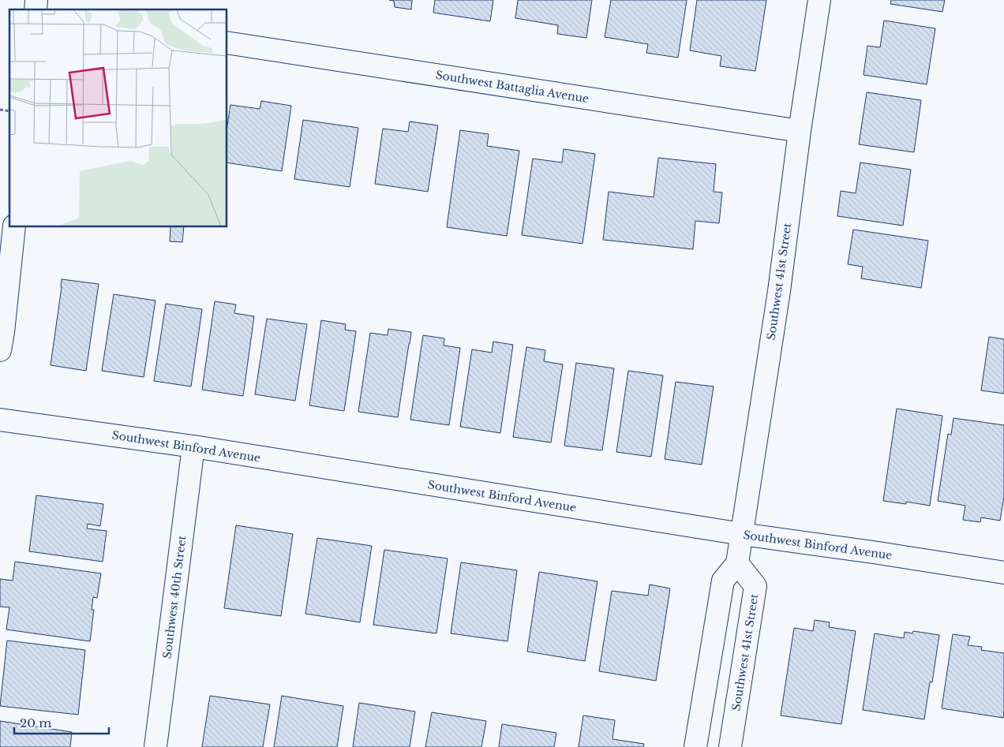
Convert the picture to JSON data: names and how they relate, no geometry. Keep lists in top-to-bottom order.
{
  "streets": {
    "street": [
      "Southwest Battaglia Avenue",
      "Southwest 41st Street",
      "Southwest Binford Avenue",
      "Southwest 40th Street"
    ]
  },
  "crossings": [
    ["Southwest Battaglia Avenue", "Southwest 41st Street"],
    ["Southwest 41st Street", "Southwest Binford Avenue"],
    ["Southwest Binford Avenue", "Southwest 40th Street"]
  ],
  "scale_bar": "20 m"
}
